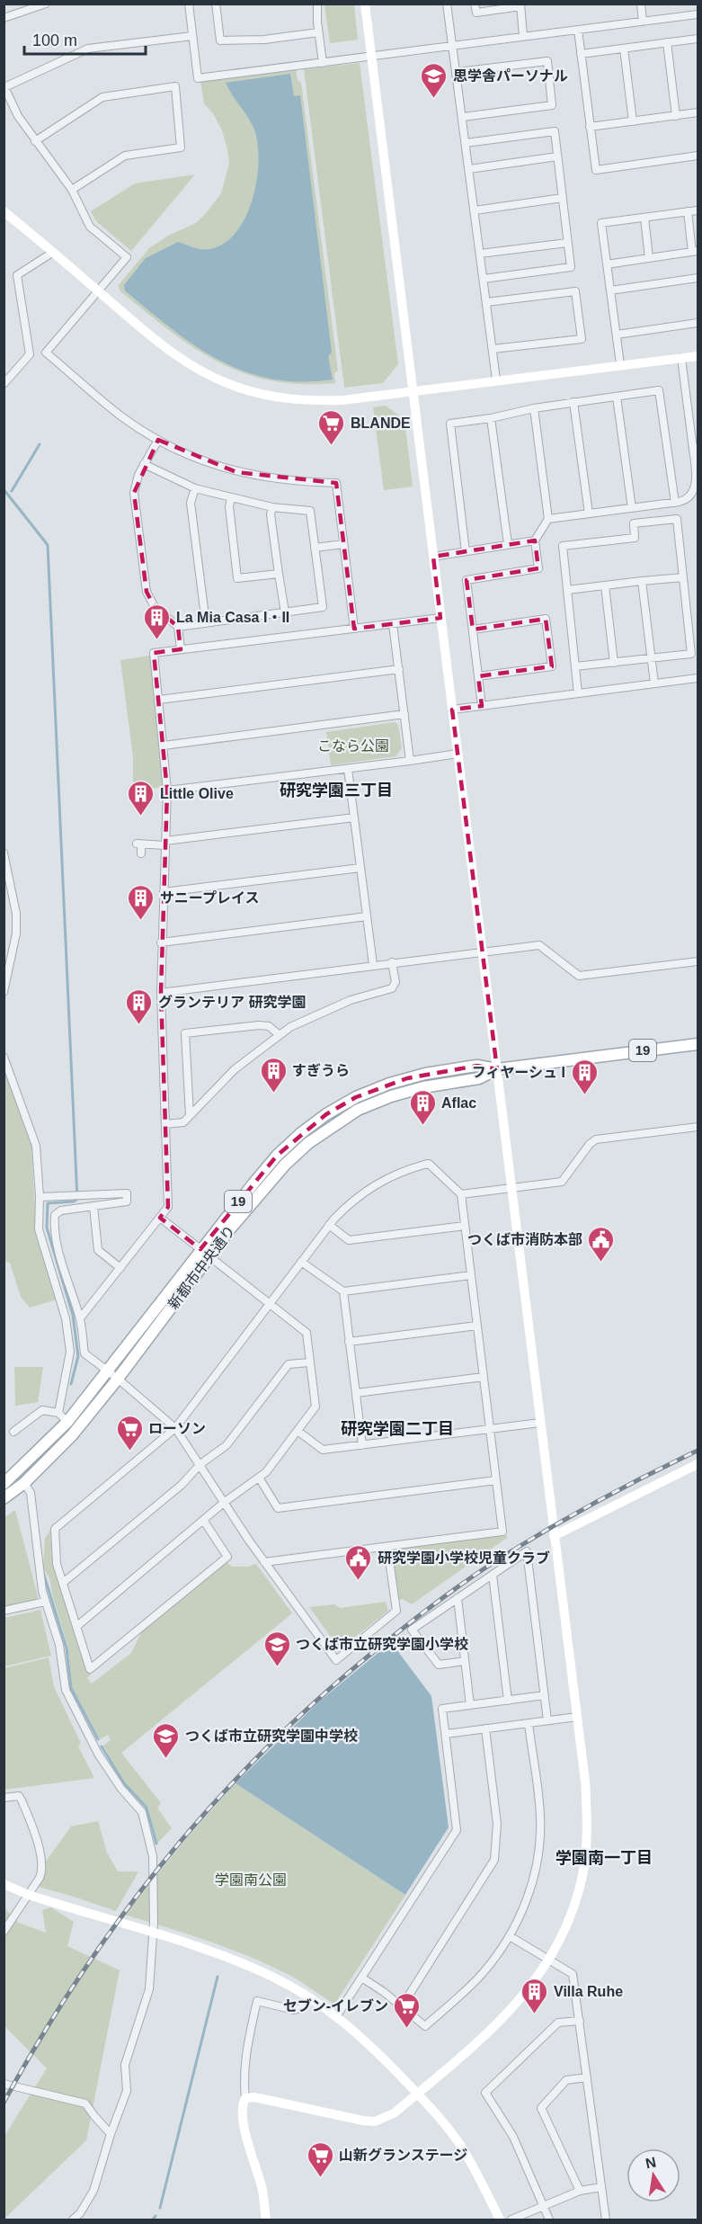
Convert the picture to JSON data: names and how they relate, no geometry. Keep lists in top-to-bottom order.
{
  "streets": {
    "main road": ["19", "新都市中央通り"]
  },
  "districts": ["研究学園三丁目", "研究学園二丁目", "学園南一丁目"],
  "parks": ["こなら公園", "学園南公園"],
  "places": {
    "school or university": ["思学舎パーソナル", "つくば市立研究学園小学校", "つくば市立研究学園中学校"],
    "supermarket": [
      "BLANDE",
      "ローソン",
      "セブン-イレブン",
      "山新グランステージ"
    ],
    "building": [
      "La Mia Casa I・II",
      "Little Olive",
      "サニープレイス",
      "グランテリア 研究学園",
      "すぎうら",
      "フィヤーシュ I",
      "Aflac",
      "Villa Ruhe"
    ],
    "public building": ["つくば市消防本部", "研究学園小学校児童クラブ"]
  },
  "scale_bar": "100 m",
  "north": "top"
}
